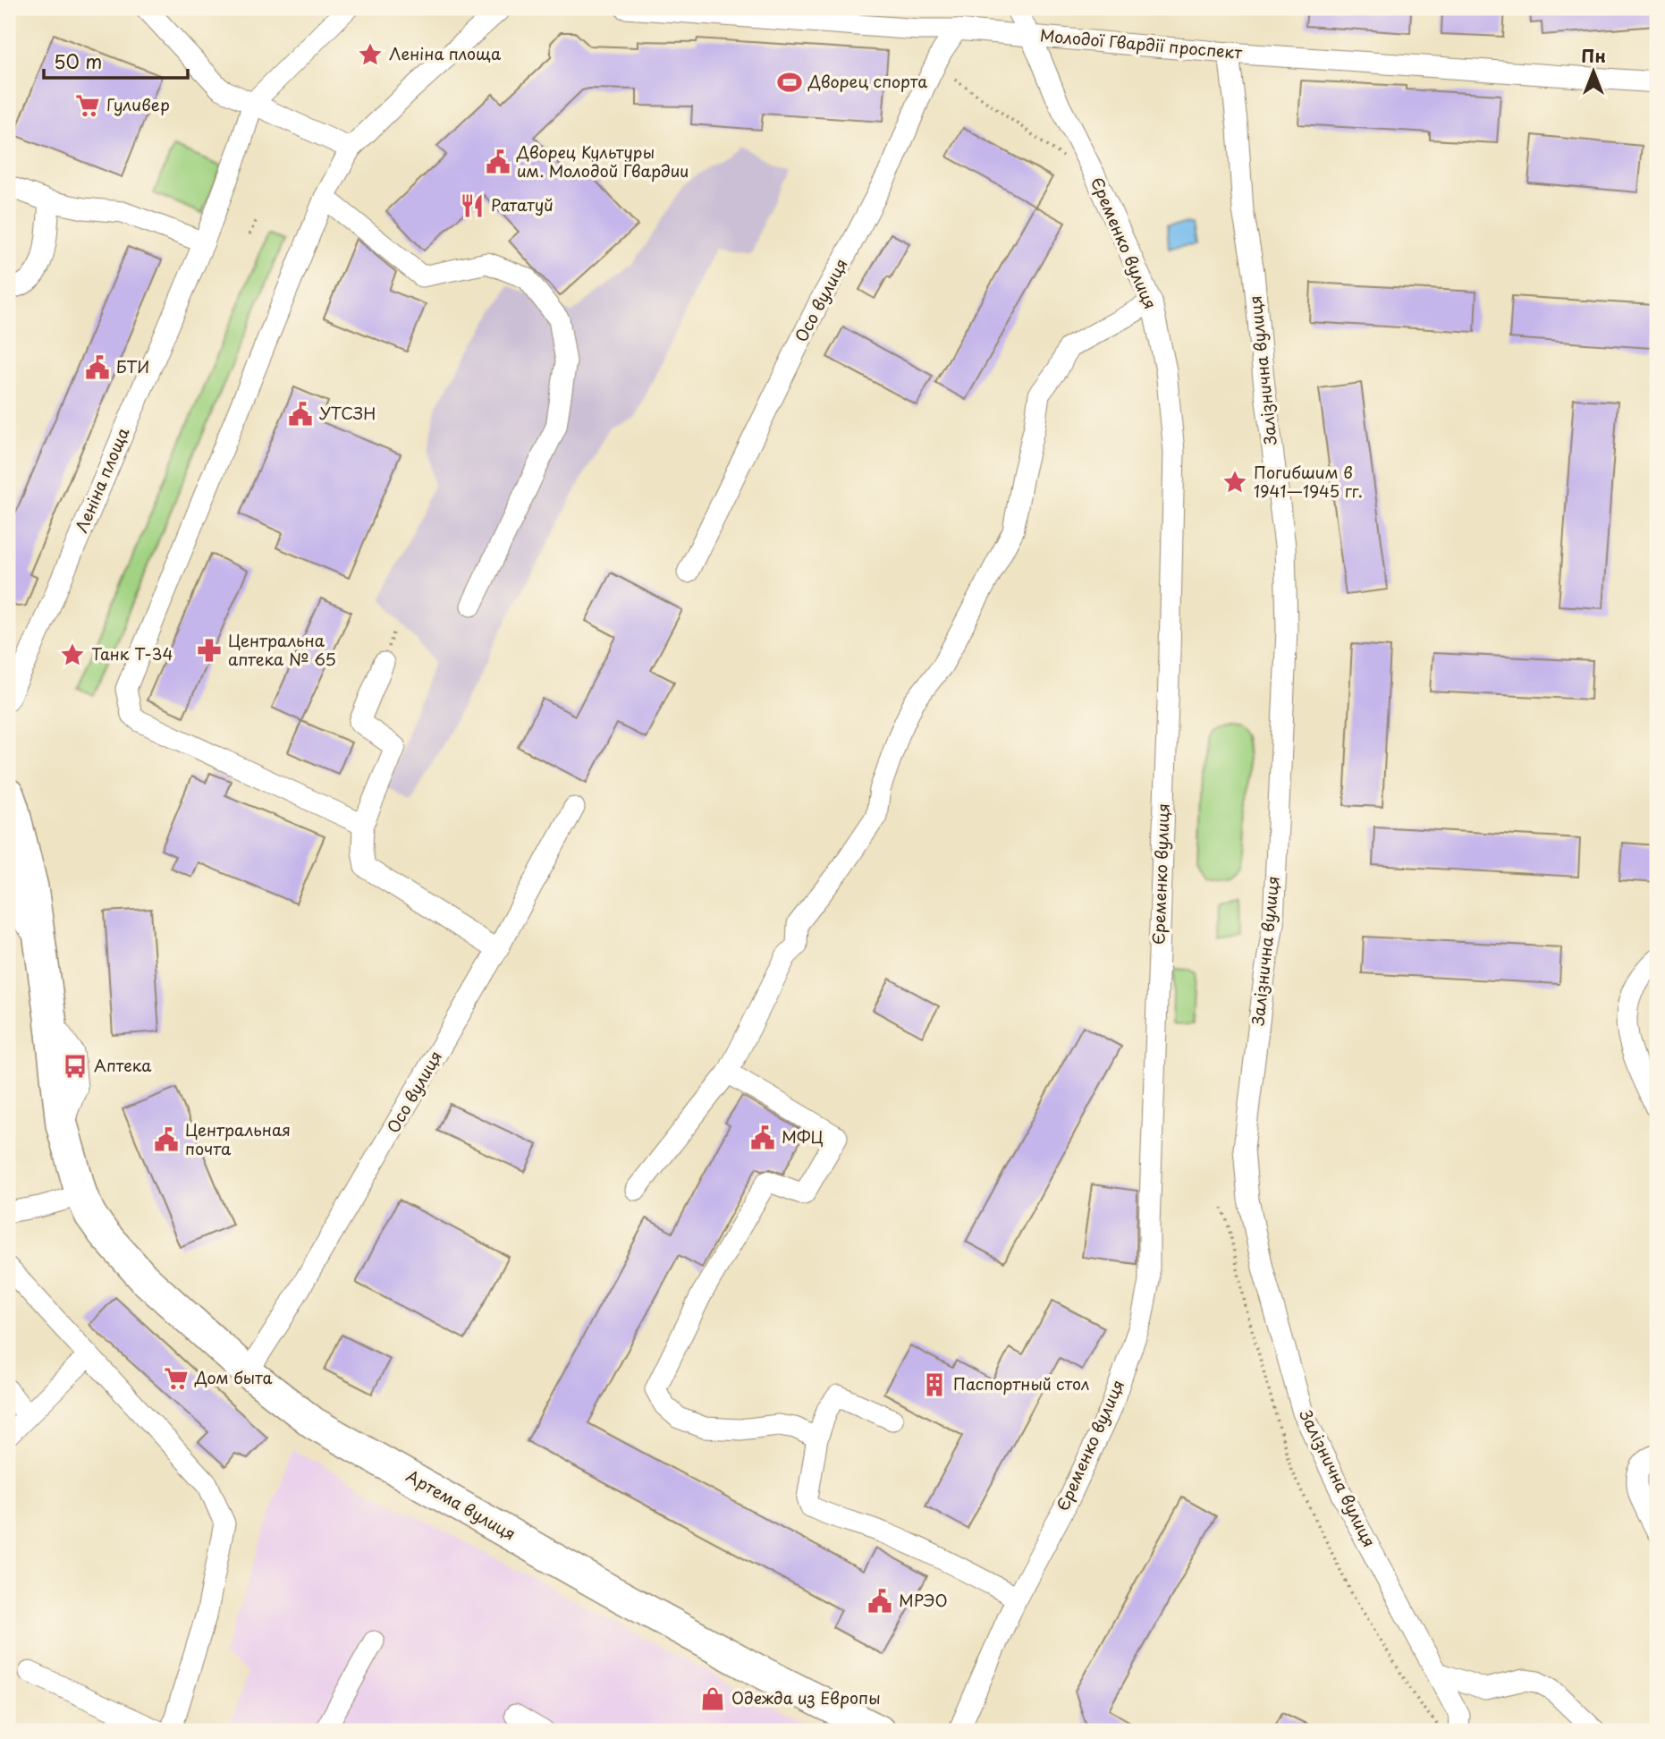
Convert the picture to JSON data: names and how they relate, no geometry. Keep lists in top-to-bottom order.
{
  "streets": {
    "highway": ["Артема вулиця"],
    "street": [
      "Молодої Гвардії проспект",
      "Єременко вулиця",
      "Осо вулиця",
      "Залізнична вулиця",
      "Леніна площа"
    ]
  },
  "crossings": [
    ["Молодої Гвардії проспект", "Єременко вулиця"],
    ["Молодої Гвардії проспект", "Осо вулиця"],
    ["Молодої Гвардії проспект", "Залізнична вулиця"],
    ["Осо вулиця", "Артема вулиця"]
  ],
  "places": {
    "place": ["Леніна площа", "Погибшим в 1941—1945 гг.", "Танк Т-34"],
    "sports": ["Дворец спорта"],
    "supermarket": ["Гуливер", "Дом быта"],
    "public building": [
      "Дворец Культуры им. Молодой Гвардии",
      "БТИ",
      "УТСЗН",
      "МФЦ",
      "Центральная почта",
      "МРЭО"
    ],
    "restaurant": ["Рататуй"],
    "pharmacy": ["Центральна аптека № 65"],
    "bus stop": ["Аптека"],
    "building": ["Паспортный стол"],
    "shop": ["Одежда из Европы"]
  },
  "scale_bar": "50 m",
  "north": "top"
}
